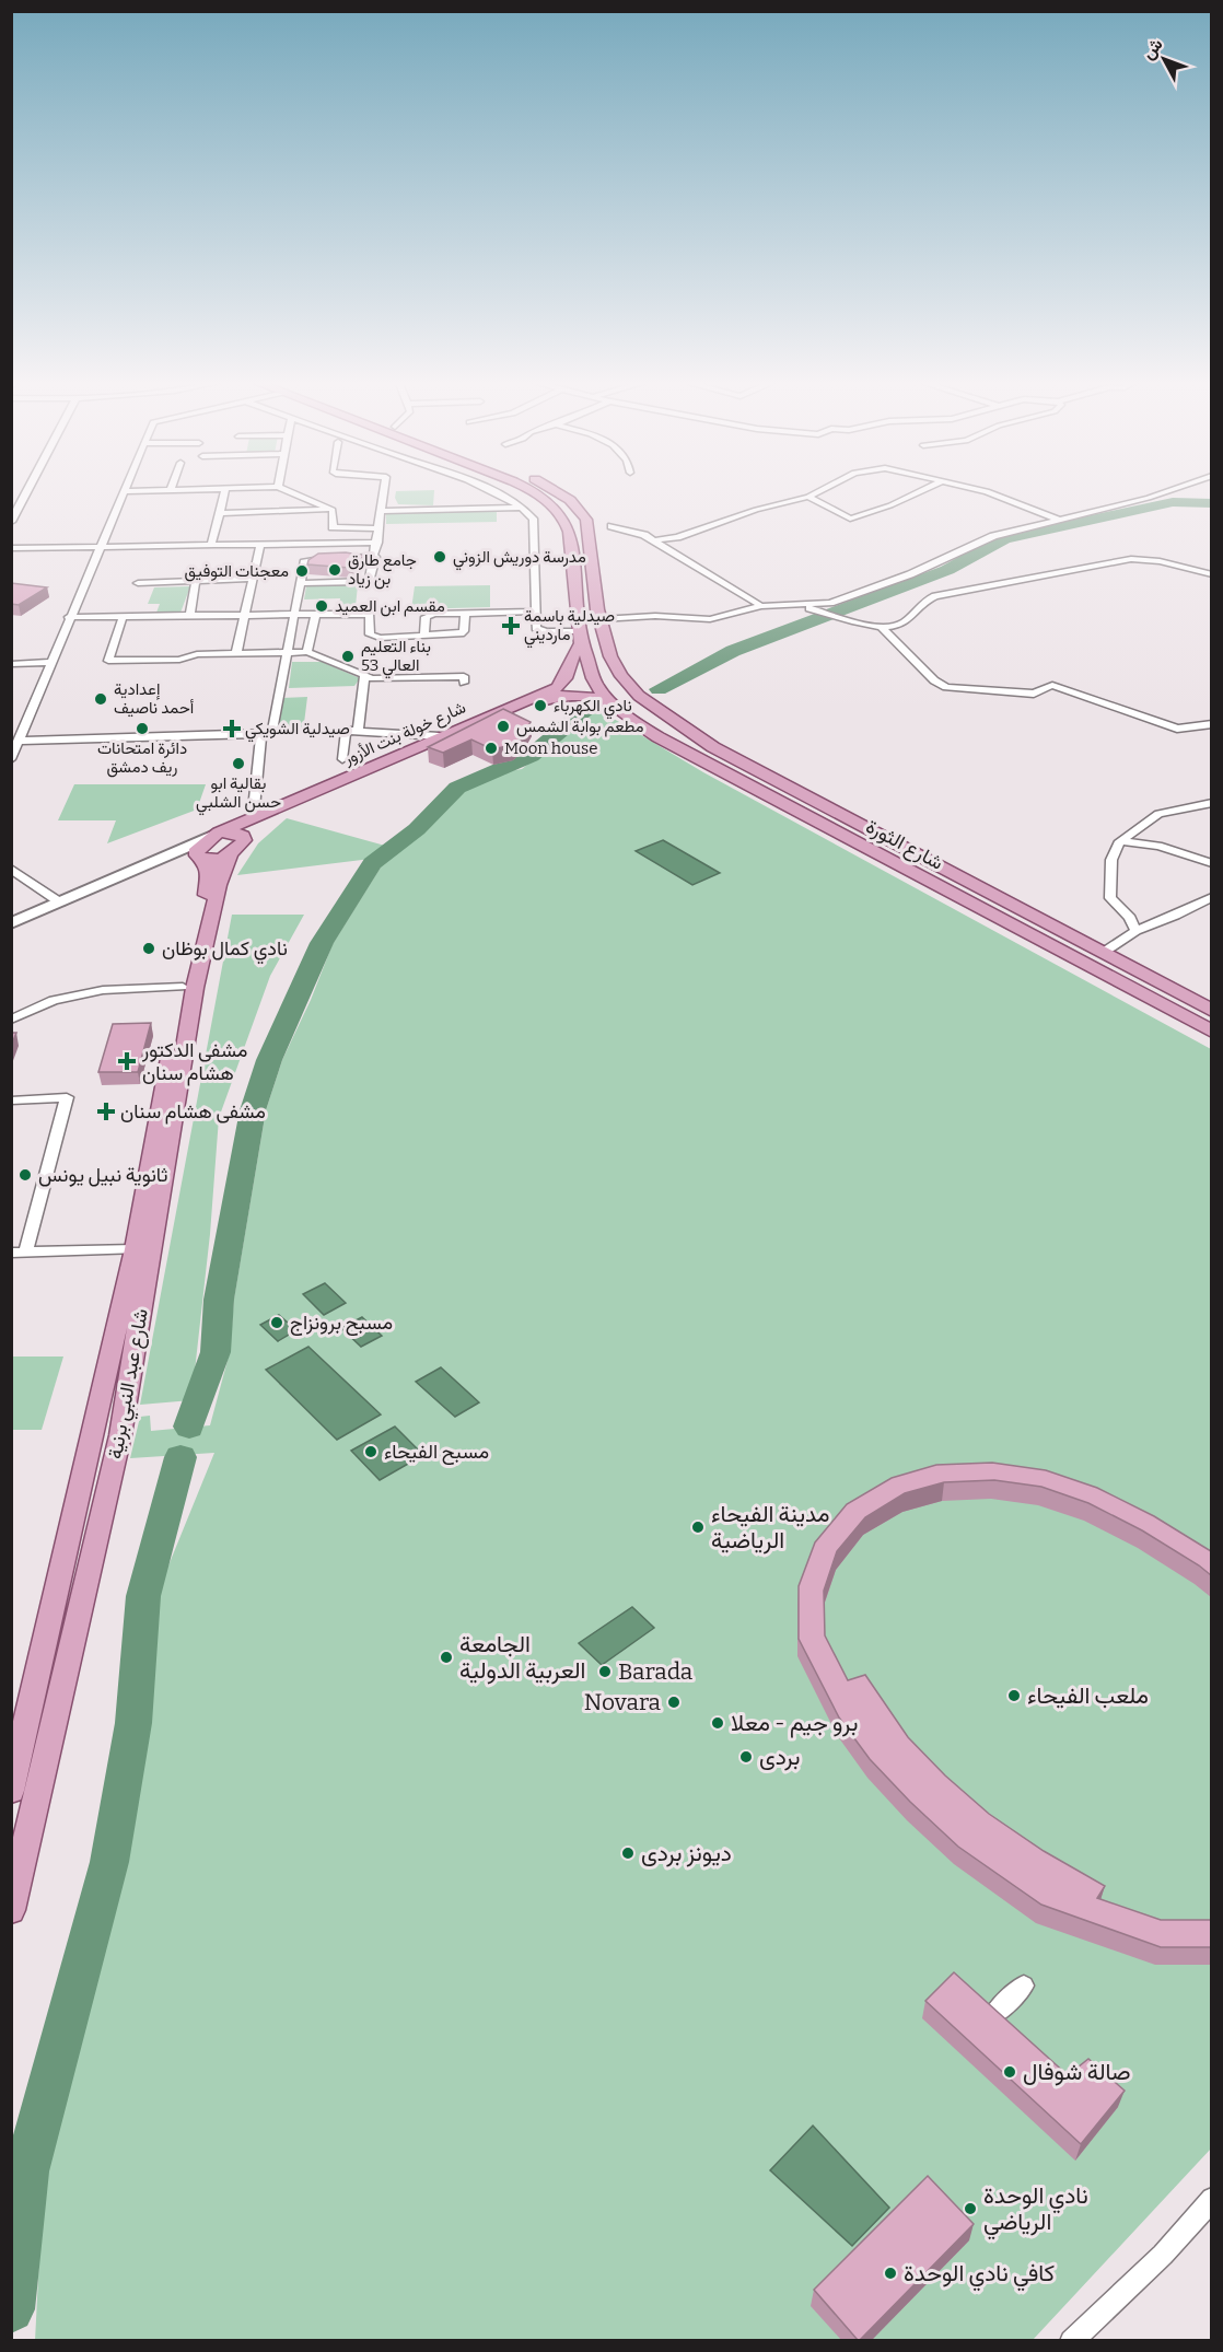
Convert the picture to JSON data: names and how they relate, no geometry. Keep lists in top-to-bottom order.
{
  "streets": {
    "main road": ["شارع خولة بنت الأزور", "شارع الثورة", "شارع عبد النبي برنية"]
  },
  "crossings": [
    ["شارع خولة بنت الأزور", "شارع الثورة"],
    ["شارع خولة بنت الأزور", "شارع عبد النبي برنية"]
  ],
  "places": {
    "other": [
      "مدرسة دوريش الزوني",
      "جامع طارق بن زياد",
      "معجنات التوفيق",
      "مقسم ابن العميد",
      "بناء التعليم العالي 53",
      "إعدادية أحمد ناصيف",
      "نادي الكهرباء",
      "مطعم بوابة الشمس",
      "دائرة امتحانات ريف دمشق",
      "Moon house",
      "بقالية ابو حسن الشلبي",
      "نادي كمال بوظان",
      "ثانوية نبيل يونس",
      "مسبح برونزاج",
      "مسبح الفيحاء",
      "مدينة الفيحاء الرياضية",
      "الجامعة العربية الدولية",
      "Barada",
      "ملعب الفيحاء",
      "Novara",
      "برو جيم - معلا",
      "بردى",
      "ديونز بردى",
      "صالة شوفال",
      "نادي الوحدة الرياضي",
      "كافي نادي الوحدة"
    ],
    "health": [
      "صيدلية باسمة مارديني",
      "صيدلية الشويكي",
      "مشفى الدكتور هشام سنان",
      "مشفى هشام سنان"
    ]
  },
  "north": "top left"
}
